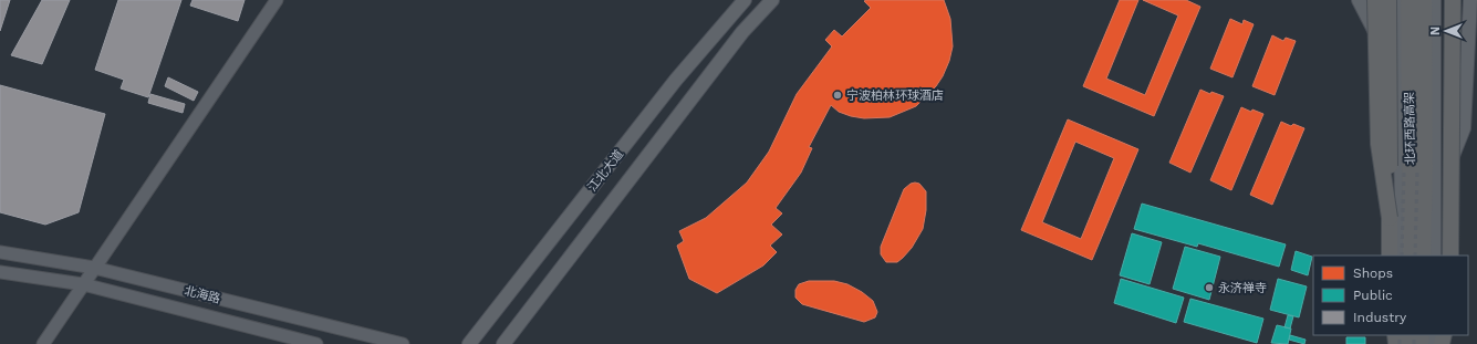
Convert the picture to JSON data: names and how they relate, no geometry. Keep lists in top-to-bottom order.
{
  "streets": {
    "highway": ["北环西路高架"],
    "main road": ["江北大道"],
    "street": ["北海路"]
  },
  "places": ["宁波柏林环球酒店", "永济禅寺"],
  "legend": ["Shops", "Public", "Industry"],
  "north": "left"
}
